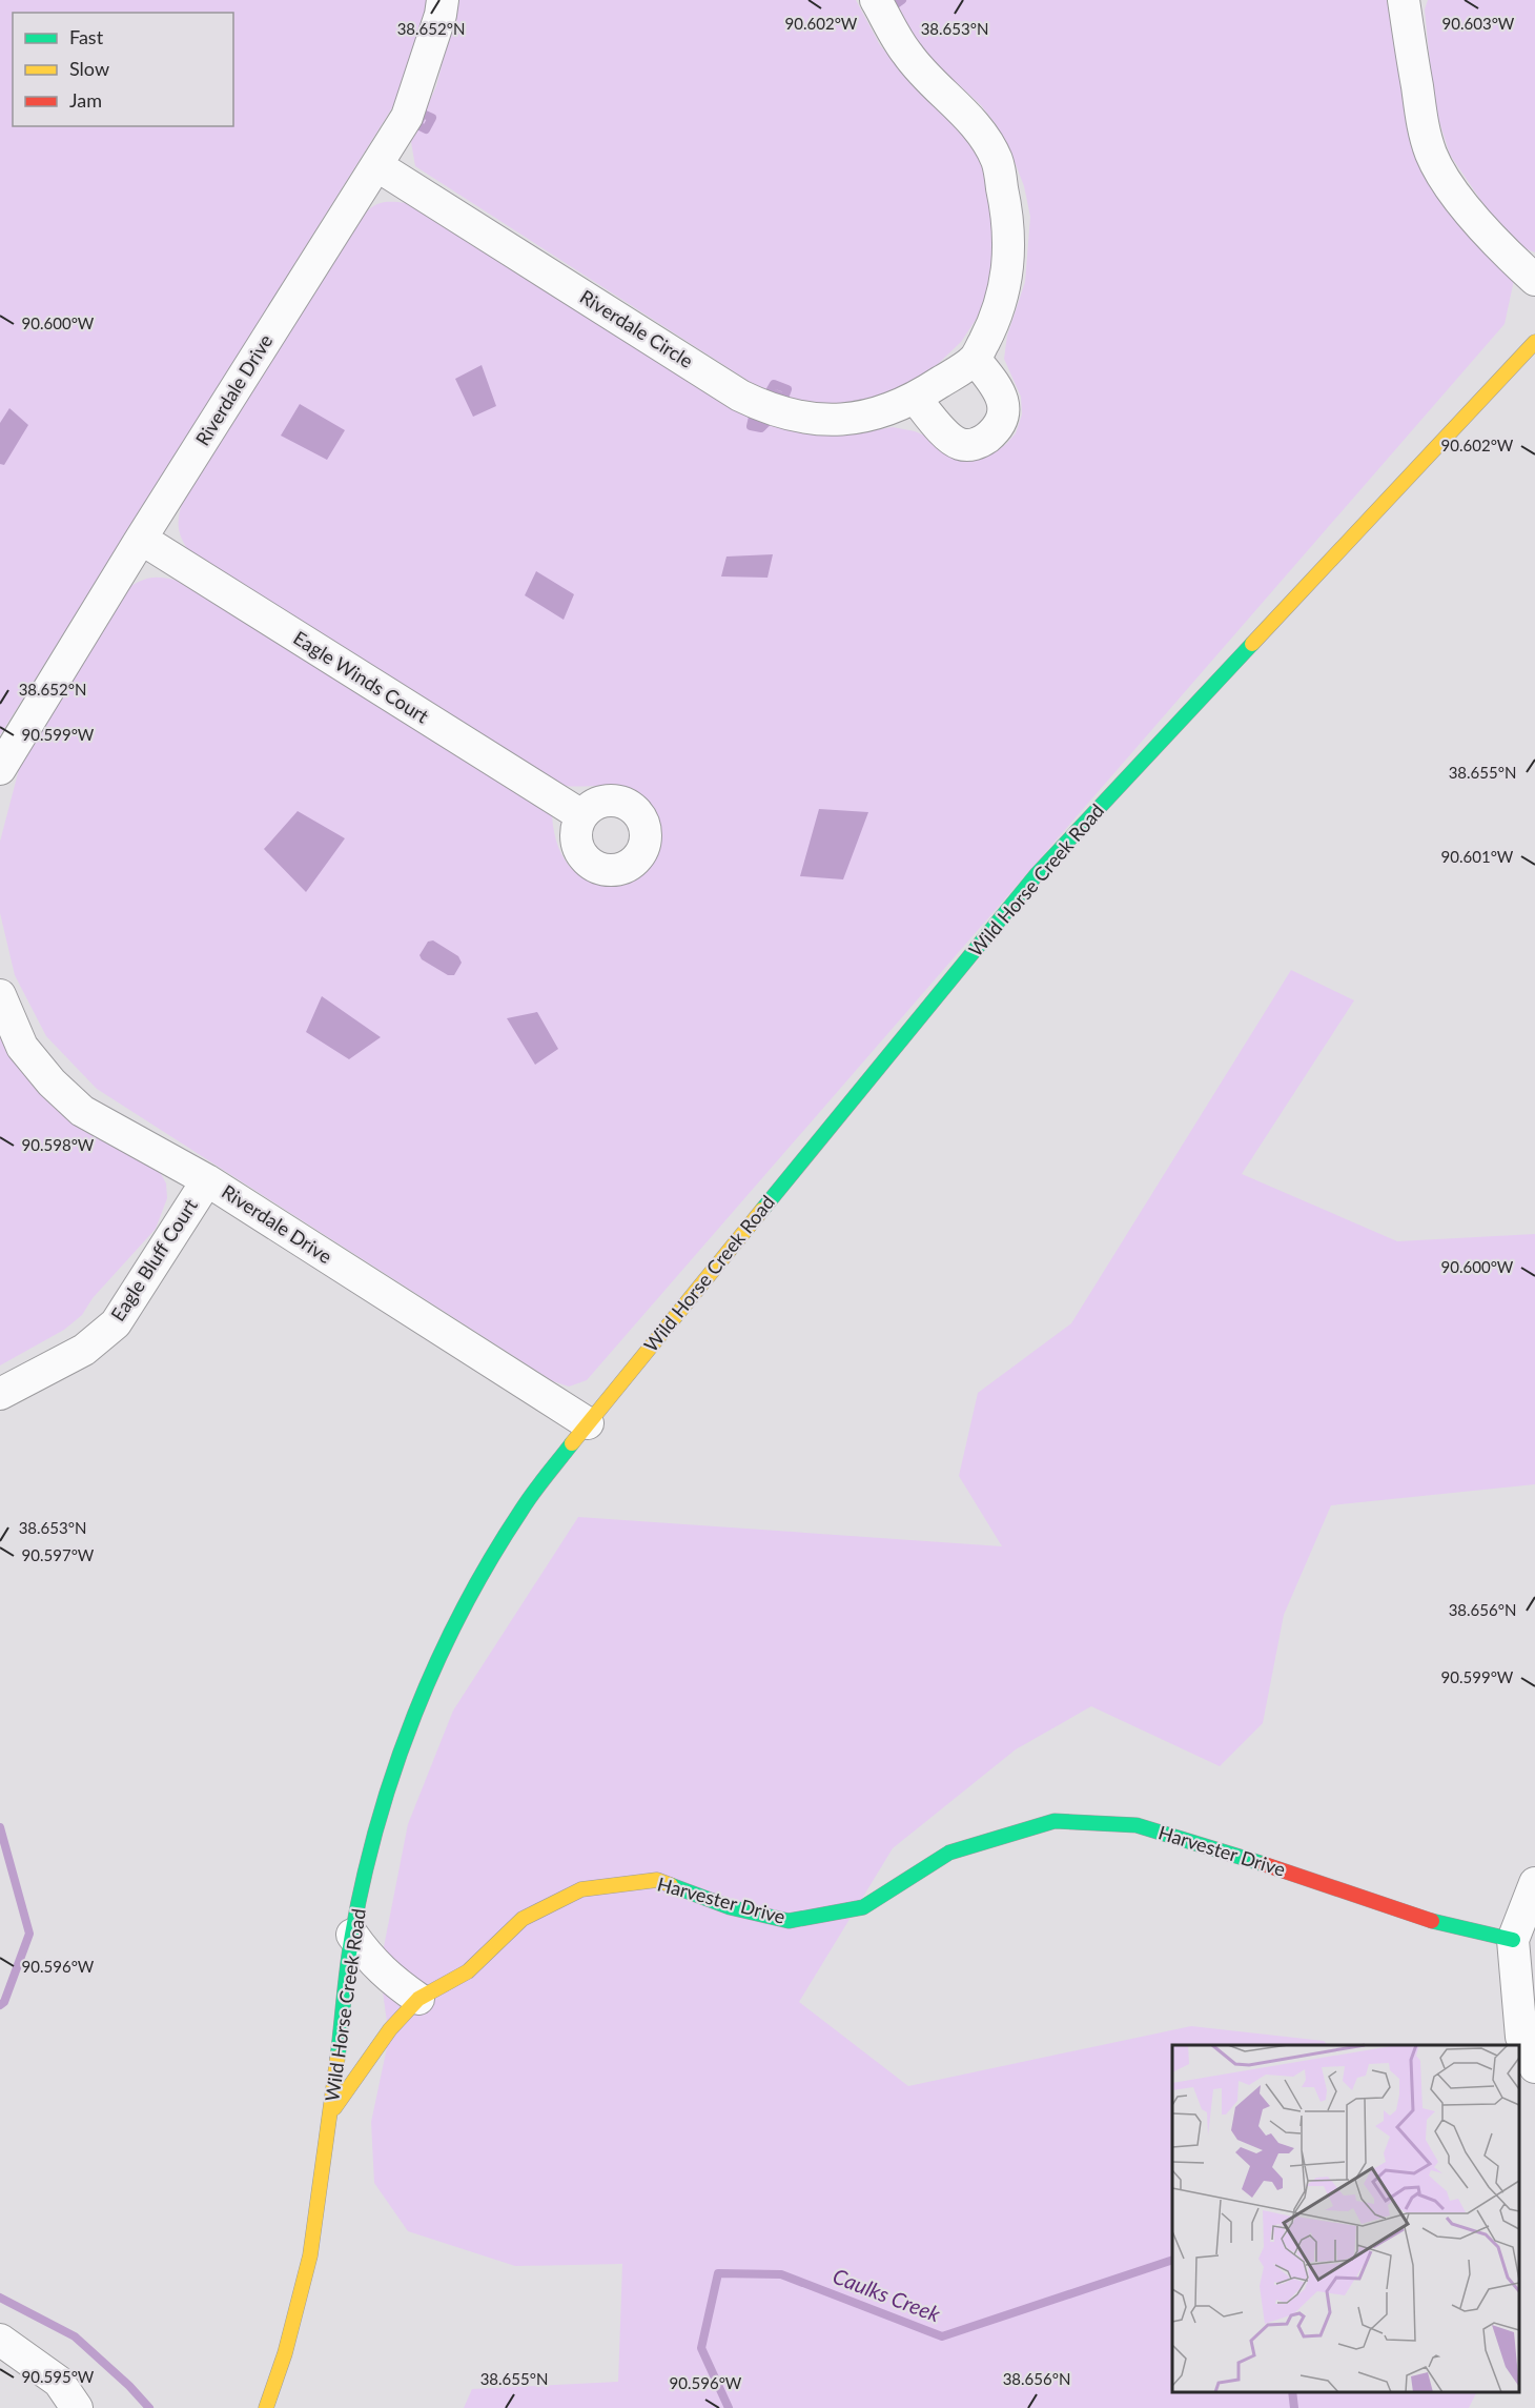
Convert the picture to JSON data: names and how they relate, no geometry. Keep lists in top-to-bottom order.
{
  "streets": {
    "main road": ["Wild Horse Creek Road", "Harvester Drive"],
    "street": [
      "Riverdale Circle",
      "Riverdale Drive",
      "Eagle Winds Court",
      "Eagle Bluff Court"
    ]
  },
  "crossings": [
    ["Riverdale Circle", "Riverdale Drive"],
    ["Riverdale Drive", "Eagle Winds Court"],
    ["Riverdale Drive", "Wild Horse Creek Road"],
    ["Riverdale Drive", "Eagle Bluff Court"],
    ["Wild Horse Creek Road", "Harvester Drive"]
  ],
  "water": ["Caulks Creek"],
  "legend": ["Fast", "Slow", "Jam"],
  "coordinates": [
    "90.603°W",
    "90.602°W",
    "38.652°N",
    "38.653°N",
    "90.600°W",
    "90.599°W",
    "38.655°N",
    "90.601°W",
    "90.598°W",
    "90.597°W",
    "38.656°N",
    "90.596°W",
    "90.595°W"
  ]
}
